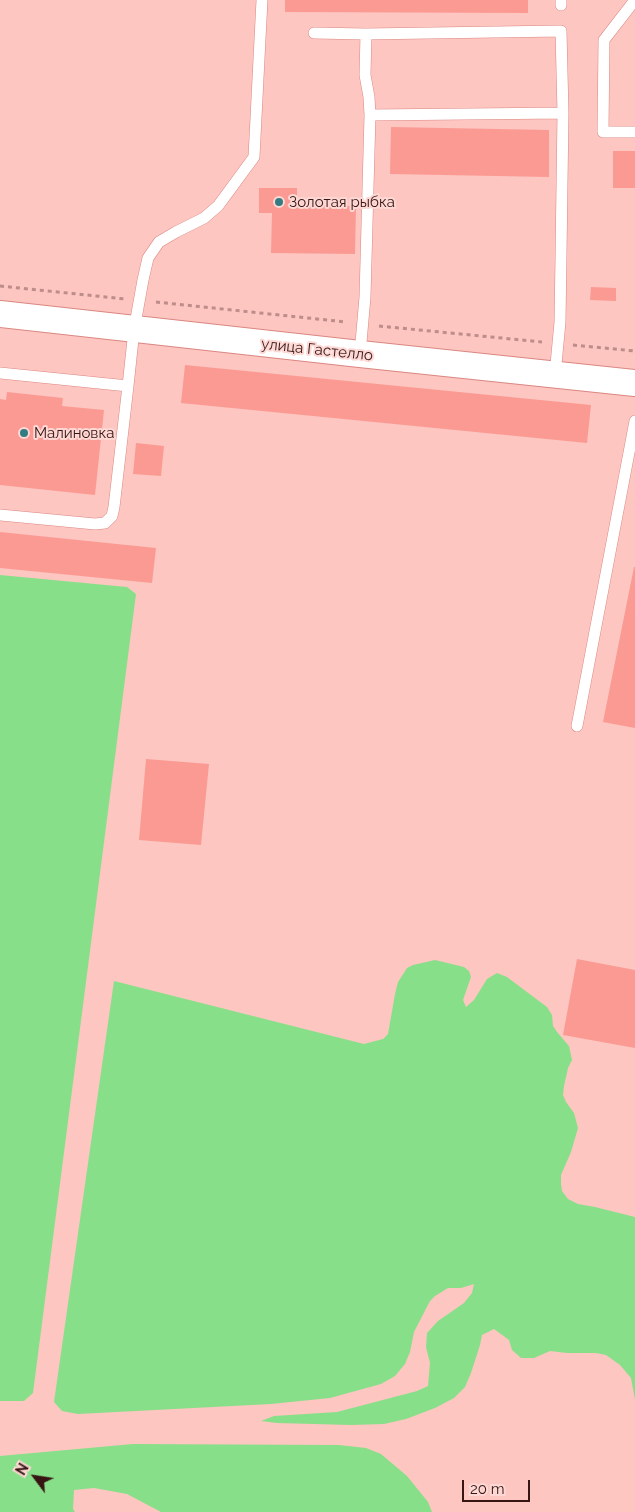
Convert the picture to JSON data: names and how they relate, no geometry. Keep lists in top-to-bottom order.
{
  "streets": {
    "street": ["улица Гастелло"]
  },
  "places": ["Золотая рыбка", "Малиновка"],
  "scale_bar": "20 m",
  "north": "top left"
}
